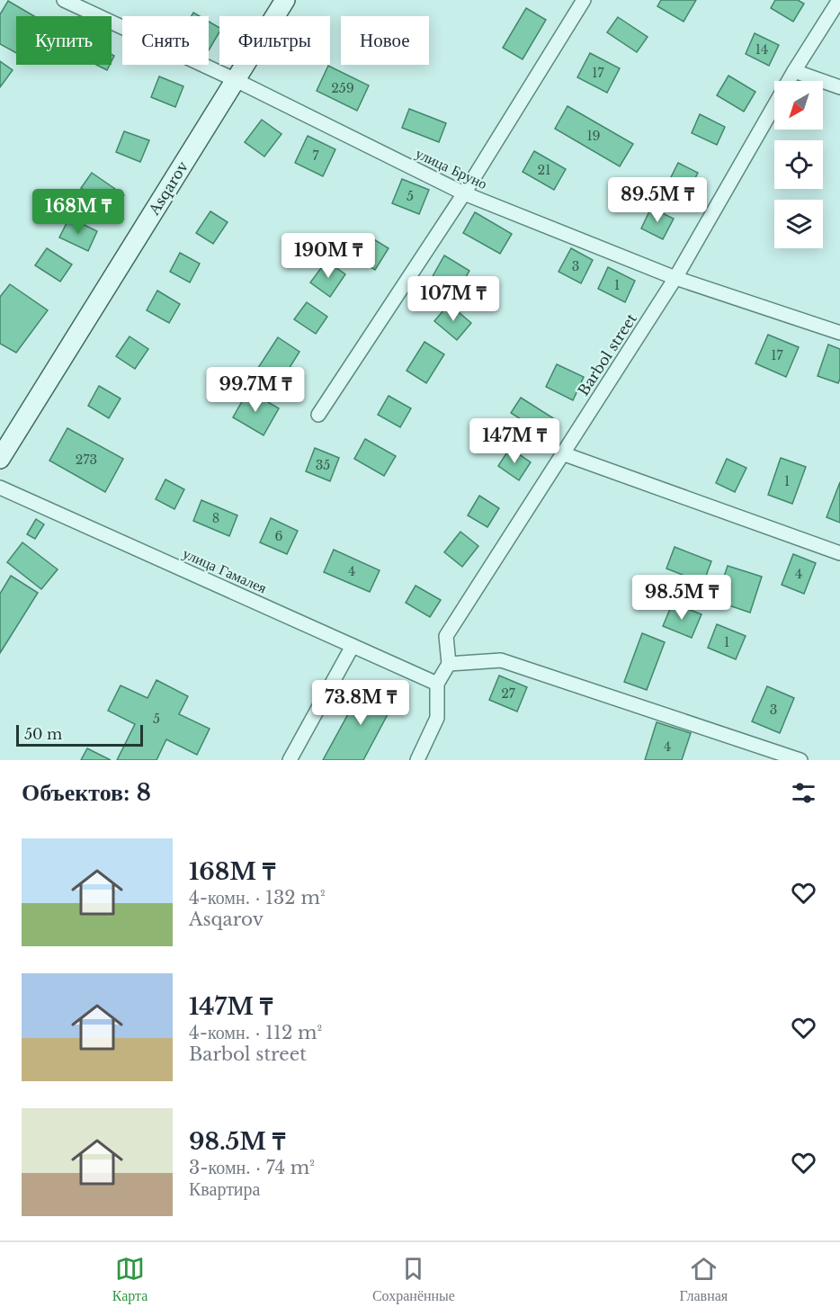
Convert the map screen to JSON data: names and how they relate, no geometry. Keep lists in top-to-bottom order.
{
  "streets": {
    "main road": ["Asqarov"],
    "street": ["улица Бруно", "Barbol street", "улица Гамалея"]
  },
  "crossings": [
    ["улица Бруно", "Asqarov"],
    ["улица Бруно", "Barbol street"]
  ],
  "house_numbers": [
    "14",
    "17",
    "259",
    "19",
    "7",
    "21",
    "5",
    "3",
    "1",
    "17",
    "273",
    "35",
    "1",
    "8",
    "6",
    "4",
    "4",
    "1",
    "27",
    "3",
    "5",
    "4"
  ],
  "scale_bar": "50 m",
  "north": "bottom left",
  "page": {
    "chip": [
      "Купить",
      "Снять",
      "Фильтры",
      "Новое"
    ],
    "price": [
      "89.5M ₸",
      "168M ₸",
      "190M ₸",
      "107M ₸",
      "99.7M ₸",
      "147M ₸",
      "98.5M ₸",
      "73.8M ₸"
    ],
    "scale": "50 m",
    "heading": "Объектов: 8",
    "list": [
      {
        "name": "168M ₸",
        "note": "4-комн. · 132 m² · Asqarov"
      },
      {
        "name": "147M ₸",
        "note": "4-комн. · 112 m² · Barbol street"
      },
      {
        "name": "98.5M ₸",
        "note": "3-комн. · 74 m² · Квартира"
      }
    ],
    "tabs": ["Карта", "Сохранённые", "Главная"]
  }
}
